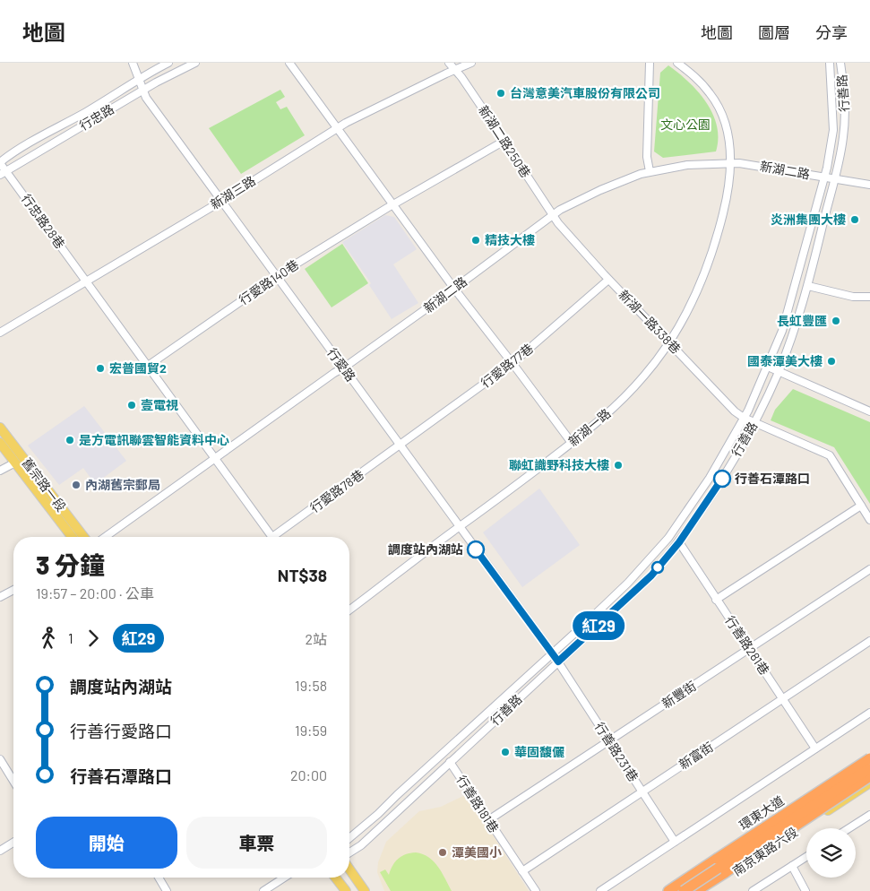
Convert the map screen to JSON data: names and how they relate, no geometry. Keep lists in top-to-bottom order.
{
  "streets": {
    "highway": ["環東大道"],
    "main road": ["舊宗路一段", "南京東路六段"],
    "street": [
      "行善路",
      "行忠路",
      "新湖二路250巷",
      "新湖二路",
      "新湖三路",
      "行忠路28巷",
      "行愛路140巷",
      "新湖一路338巷",
      "行愛路",
      "行愛路77巷",
      "新湖一路",
      "行愛路78巷",
      "行善路281巷",
      "新豐街",
      "行善路231巷",
      "新富街",
      "行善路181巷"
    ]
  },
  "crossings": [
    ["行善路", "新湖二路"],
    ["行善路", "新湖一路338巷"],
    ["行善路", "行愛路"],
    ["行善路", "行善路281巷"],
    ["行善路", "行善路231巷"],
    ["行善路", "行善路181巷"],
    ["行忠路", "行忠路28巷"],
    ["行忠路", "行愛路"],
    ["新湖二路250巷", "新湖二路"],
    ["新湖二路250巷", "新湖三路"],
    ["新湖二路250巷", "行愛路140巷"],
    ["新湖二路250巷", "新湖一路338巷"],
    ["新湖二路", "行忠路28巷"],
    ["新湖二路", "新湖一路338巷"],
    ["新湖二路", "行愛路"],
    ["新湖二路", "新湖一路"],
    ["新湖三路", "行忠路28巷"],
    ["新湖三路", "行愛路"],
    ["行忠路28巷", "行愛路140巷"],
    ["行愛路140巷", "行愛路"],
    ["新湖一路338巷", "行愛路77巷"],
    ["新湖一路338巷", "新湖一路"],
    ["行愛路", "行愛路77巷"],
    ["行愛路", "新湖一路"],
    ["行愛路", "行愛路78巷"],
    ["行愛路", "行善路231巷"],
    ["行愛路77巷", "行愛路78巷"],
    ["行善路281巷", "新豐街"],
    ["行善路281巷", "新富街"],
    ["新豐街", "行善路231巷"],
    ["新豐街", "行善路181巷"],
    ["行善路231巷", "新富街"],
    ["新富街", "行善路181巷"],
    ["環東大道", "南京東路六段"]
  ],
  "parks": ["文心公園"],
  "places": [
    "台灣意美汽車股份有限公司",
    "炎洲集團大樓",
    "精技大樓",
    "長虹豐匯",
    "國泰潭美大樓",
    "宏普國貿2",
    "壹電視",
    "是方電訊聯雲智能資料中心",
    "聯虹識野科技大樓",
    "行善石潭路口",
    "內湖舊宗郵局",
    "調度站內湖站",
    "華固馥儷",
    "潭美國小"
  ],
  "lines": ["bus line 紅29"],
  "page": {
    "header": "地圖",
    "nav": ["地圖", "圖層", "分享"],
    "on_map": "紅29",
    "heading": ["3 分鐘", "19:57 – 20:00 · 公車", "NT$38"],
    "legs": ["1", "紅29", "2站"],
    "list": [
      {
        "name": "調度站內湖站",
        "value": "19:58"
      },
      {
        "name": "行善行愛路口",
        "value": "19:59"
      },
      {
        "name": "行善石潭路口",
        "value": "20:00"
      }
    ],
    "buttons": ["開始", "車票"]
  }
}
